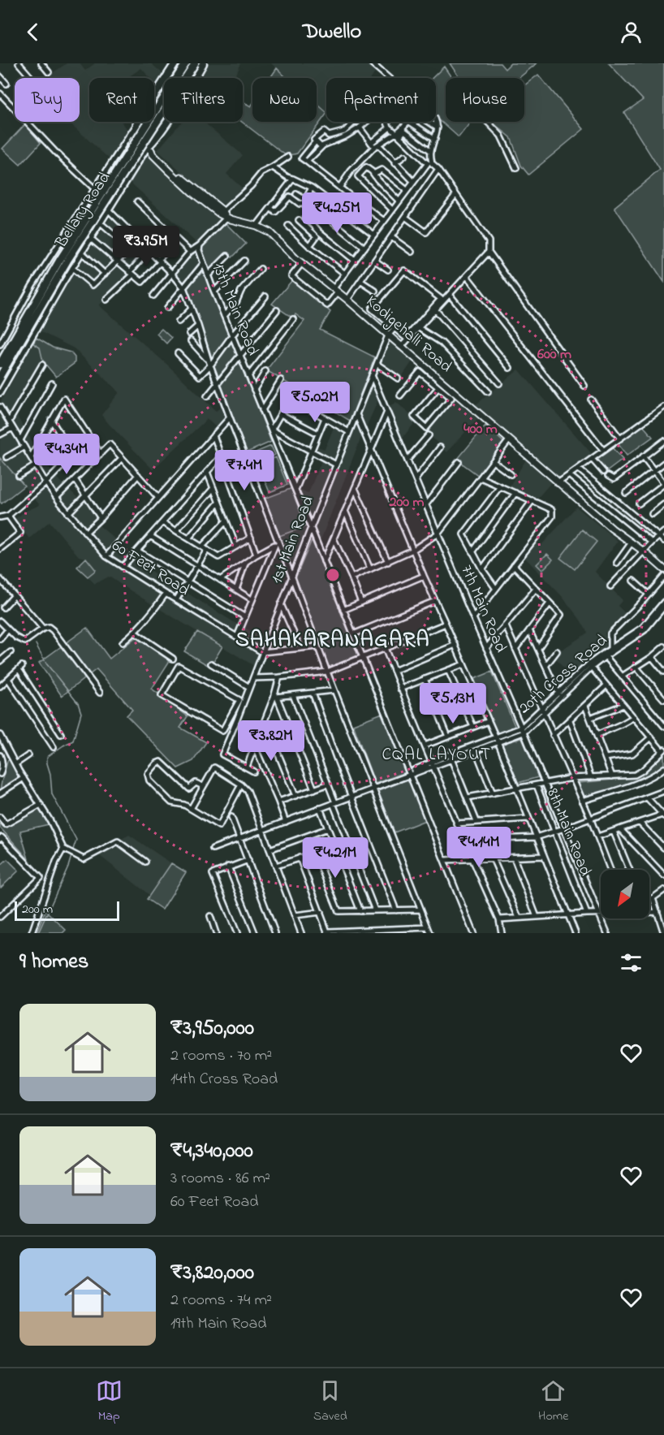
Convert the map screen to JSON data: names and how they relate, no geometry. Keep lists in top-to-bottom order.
{
  "streets": {
    "highway": ["Bellary Road"],
    "main road": ["Kodigehalli Road"],
    "street": [
      "13th Main Road",
      "1st Main Road",
      "60 Feet Road",
      "7th Main Road",
      "20th Cross Road",
      "8th Main Road"
    ]
  },
  "crossings": [
    ["Bellary Road", "Kodigehalli Road"],
    ["13th Main Road", "Kodigehalli Road"],
    ["13th Main Road", "1st Main Road"],
    ["13th Main Road", "20th Cross Road"],
    ["Kodigehalli Road", "1st Main Road"],
    ["1st Main Road", "60 Feet Road"],
    ["1st Main Road", "7th Main Road"],
    ["7th Main Road", "20th Cross Road"]
  ],
  "districts": ["SAHAKARANAGARA", "CQAL LAYOUT"],
  "scale_bar": "200 m",
  "north": "bottom left",
  "page": {
    "header": "Dwello",
    "chip": [
      "Buy",
      "Rent",
      "Filters",
      "New",
      "Apartment",
      "House"
    ],
    "price": [
      "₹4.25M",
      "₹3.95M",
      "₹5.02M",
      "₹4.34M",
      "₹7.4M",
      "₹5.13M",
      "₹3.82M",
      "₹4.14M",
      "₹4.21M"
    ],
    "scale": "200 m",
    "heading": "9 homes",
    "list": [
      {
        "name": "₹3,950,000",
        "note": "2 rooms · 70 m² · 14th Cross Road"
      },
      {
        "name": "₹4,340,000",
        "note": "3 rooms · 86 m² · 60 Feet Road"
      },
      {
        "name": "₹3,820,000",
        "note": "2 rooms · 74 m² · 19th Main Road"
      }
    ],
    "tabs": ["Map", "Saved", "Home"]
  },
  "rings": ["600 m", "400 m", "200 m"]
}
